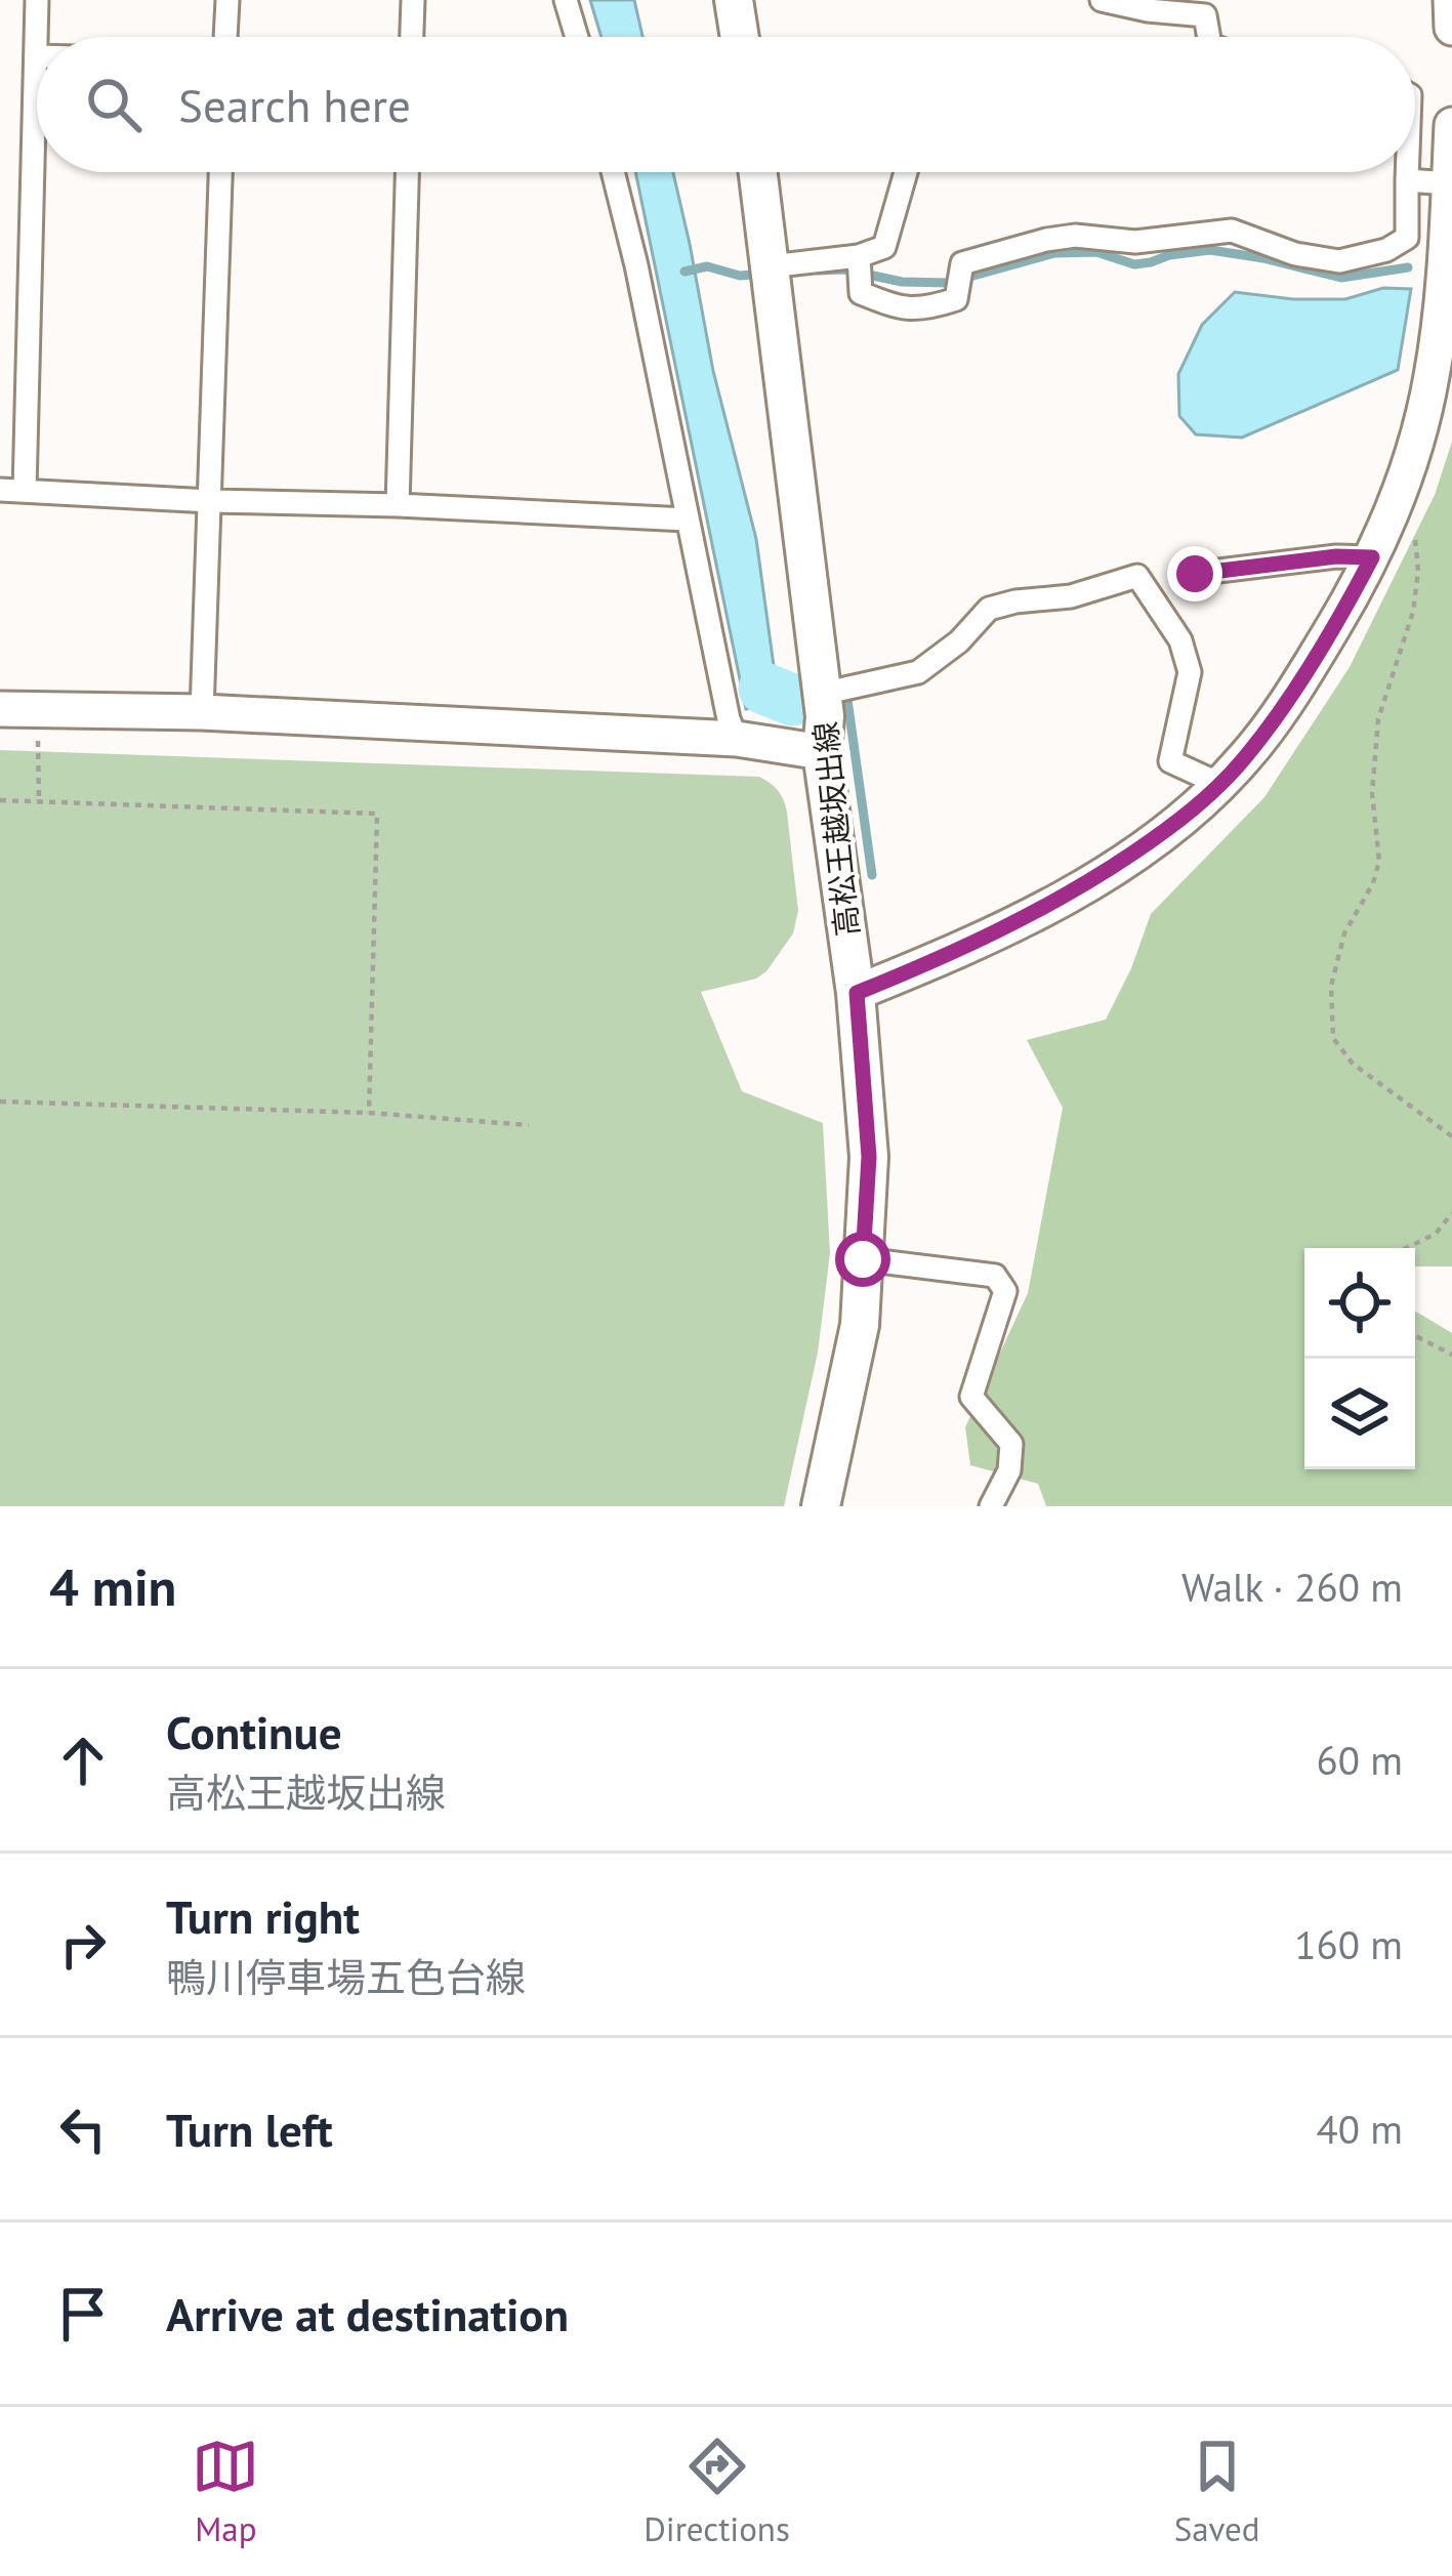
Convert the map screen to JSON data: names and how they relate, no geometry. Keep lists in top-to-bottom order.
{
  "streets": {
    "main road": ["高松王越坂出線"]
  },
  "page": {
    "search": "Search here",
    "heading": ["4 min", "Walk · 260 m"],
    "list": [
      ["Continue", "高松王越坂出線", "60 m"],
      ["Turn right", "鴨川停車場五色台線", "160 m"],
      ["Turn left", "40 m"],
      "Arrive at destination"
    ],
    "nav": ["Map", "Directions", "Saved"]
  }
}
